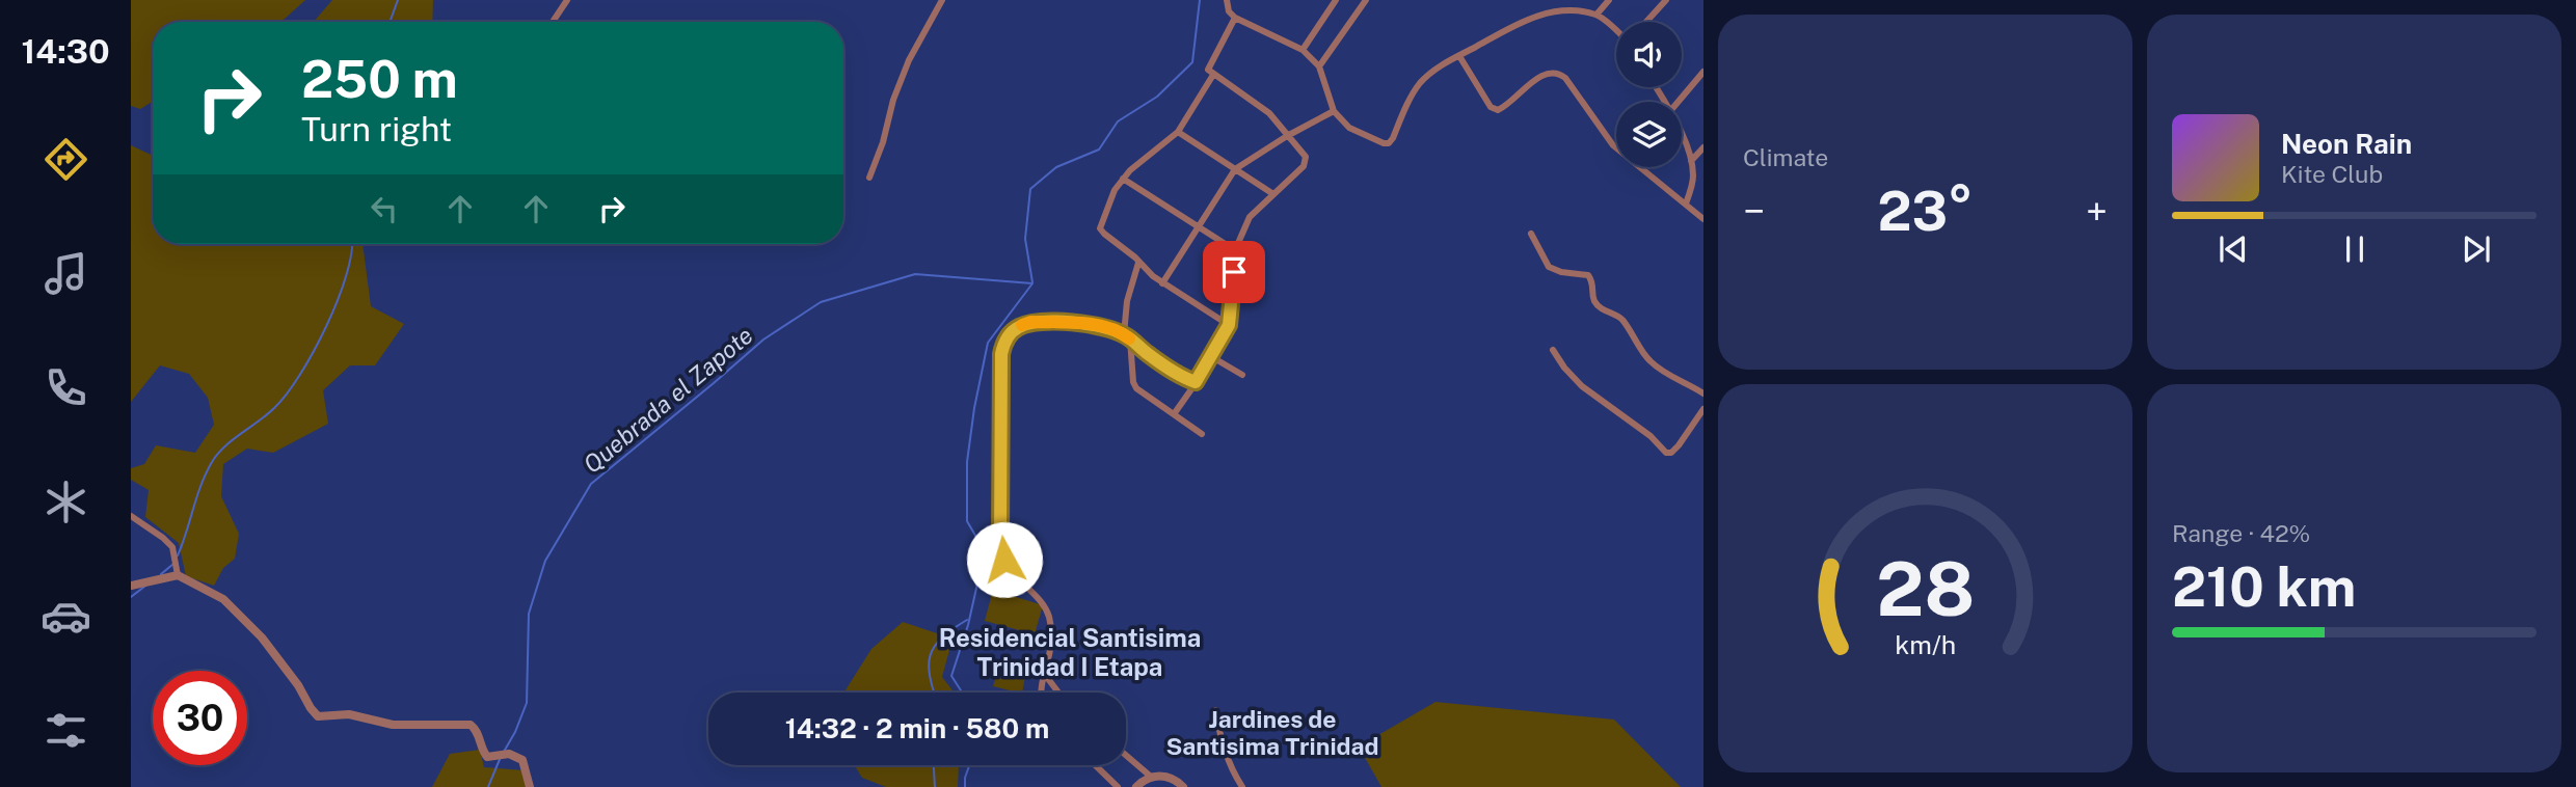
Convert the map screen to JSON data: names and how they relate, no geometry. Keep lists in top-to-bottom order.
{
  "districts": ["Residencial Santisima Trinidad I Etapa", "Jardines de Santisima Trinidad"],
  "water": ["Quebrada el Zapote"],
  "page": {
    "tabs": "14:30",
    "tile": [
      "Climate",
      ["Range · 42%", "210 km"]
    ],
    "turn": ["250 m", "Turn right"],
    "song": ["Neon Rain", "Kite Club"],
    "heat": ["−", "23°", "+"],
    "limit": "30",
    "trip": "14:32 · 2 min · 580 m",
    "gauge": ["28", "km/h"]
  }
}
